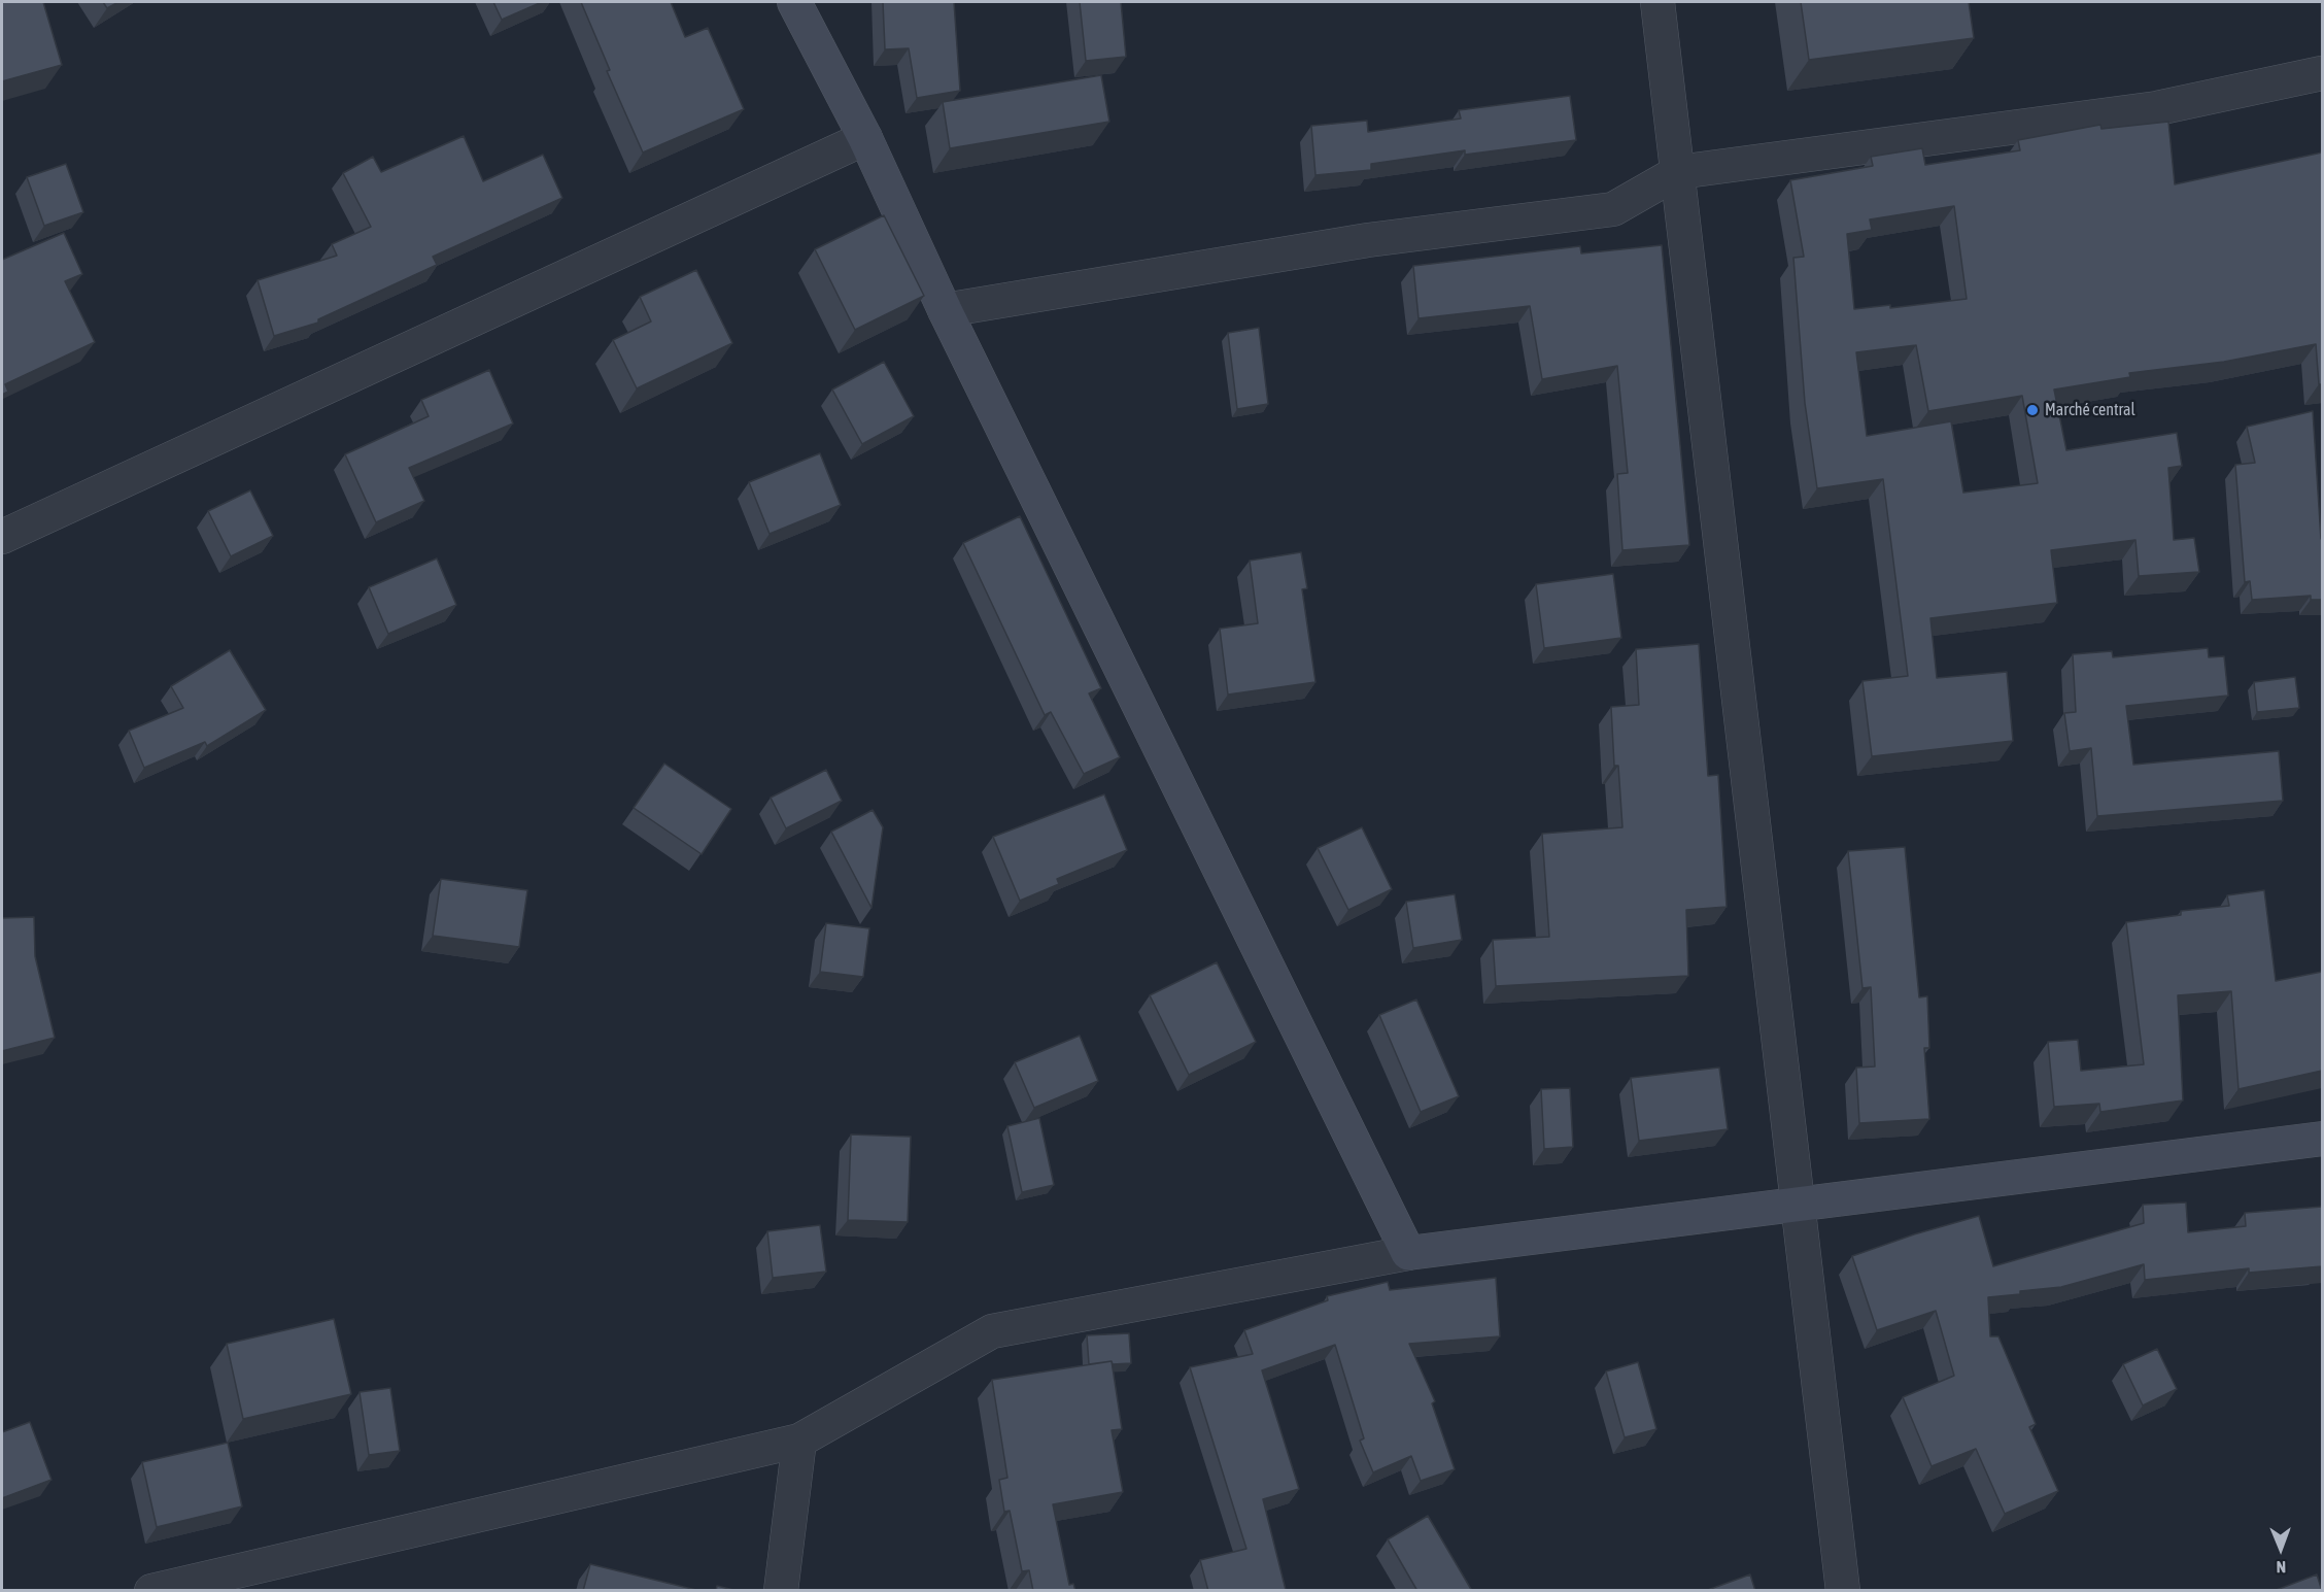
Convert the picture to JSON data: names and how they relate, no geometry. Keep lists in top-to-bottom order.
{
  "places": ["Marché central"],
  "north": "bottom"
}
